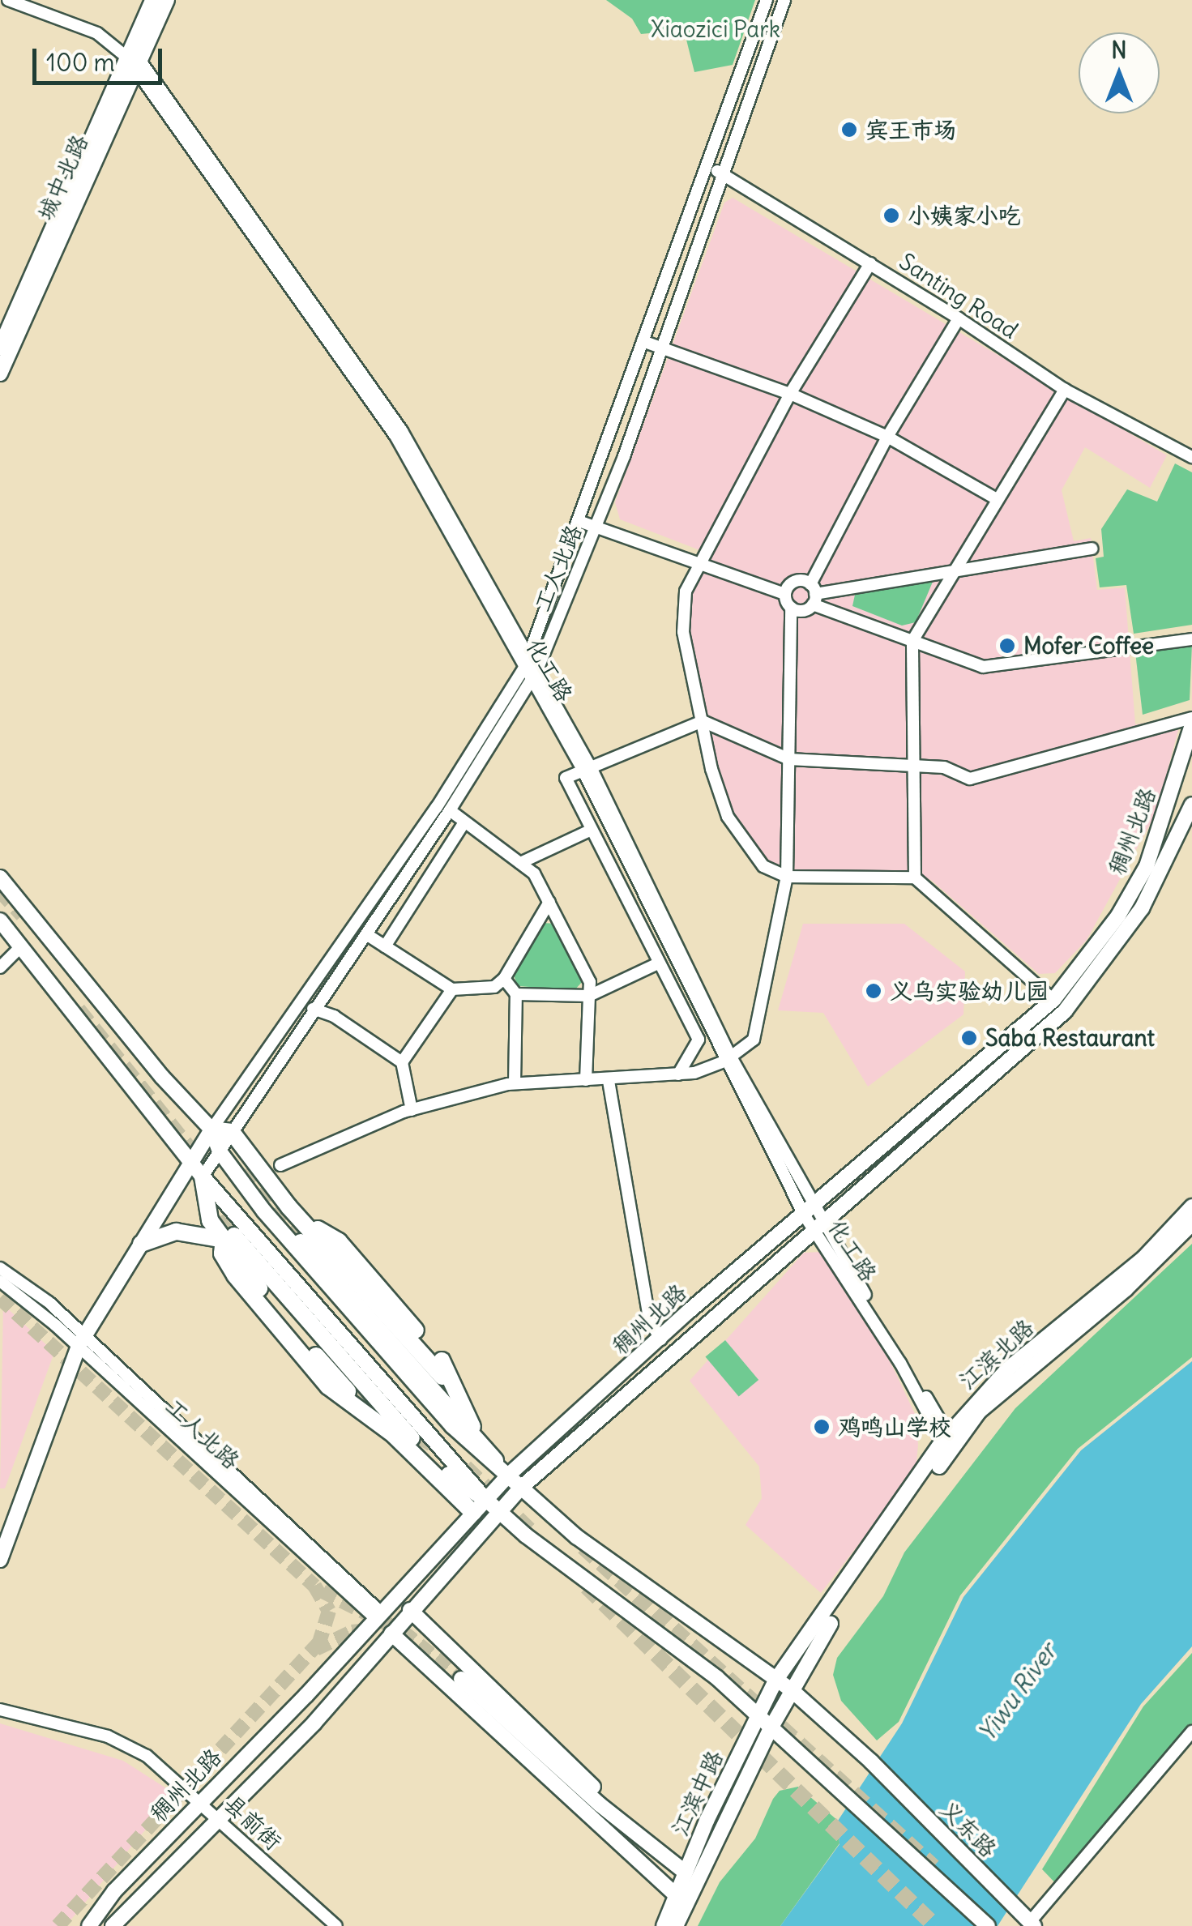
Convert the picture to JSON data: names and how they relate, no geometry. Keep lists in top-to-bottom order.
{
  "streets": {
    "main road": [
      "城中北路",
      "稠州北路",
      "江滨北路",
      "江滨中路",
      "义东路"
    ],
    "street": [
      "Santing Road",
      "工人北路",
      "化工路",
      "县前街"
    ]
  },
  "crossings": [
    ["城中北路", "化工路"],
    ["Santing Road", "工人北路"],
    ["工人北路", "化工路"],
    ["工人北路", "义东路"],
    ["化工路", "稠州北路"],
    ["化工路", "江滨北路"],
    ["稠州北路", "县前街"],
    ["稠州北路", "义东路"],
    ["江滨北路", "江滨中路"],
    ["江滨北路", "义东路"],
    ["江滨中路", "义东路"]
  ],
  "water": ["Yiwu River"],
  "parks": ["Xiaozici Park"],
  "places": [
    "宾王市场",
    "小姨家小吃",
    "Mofer Coffee",
    "义乌实验幼儿园",
    "Saba Restaurant",
    "鸡鸣山学校"
  ],
  "scale_bar": "100 m",
  "north": "top"
}
